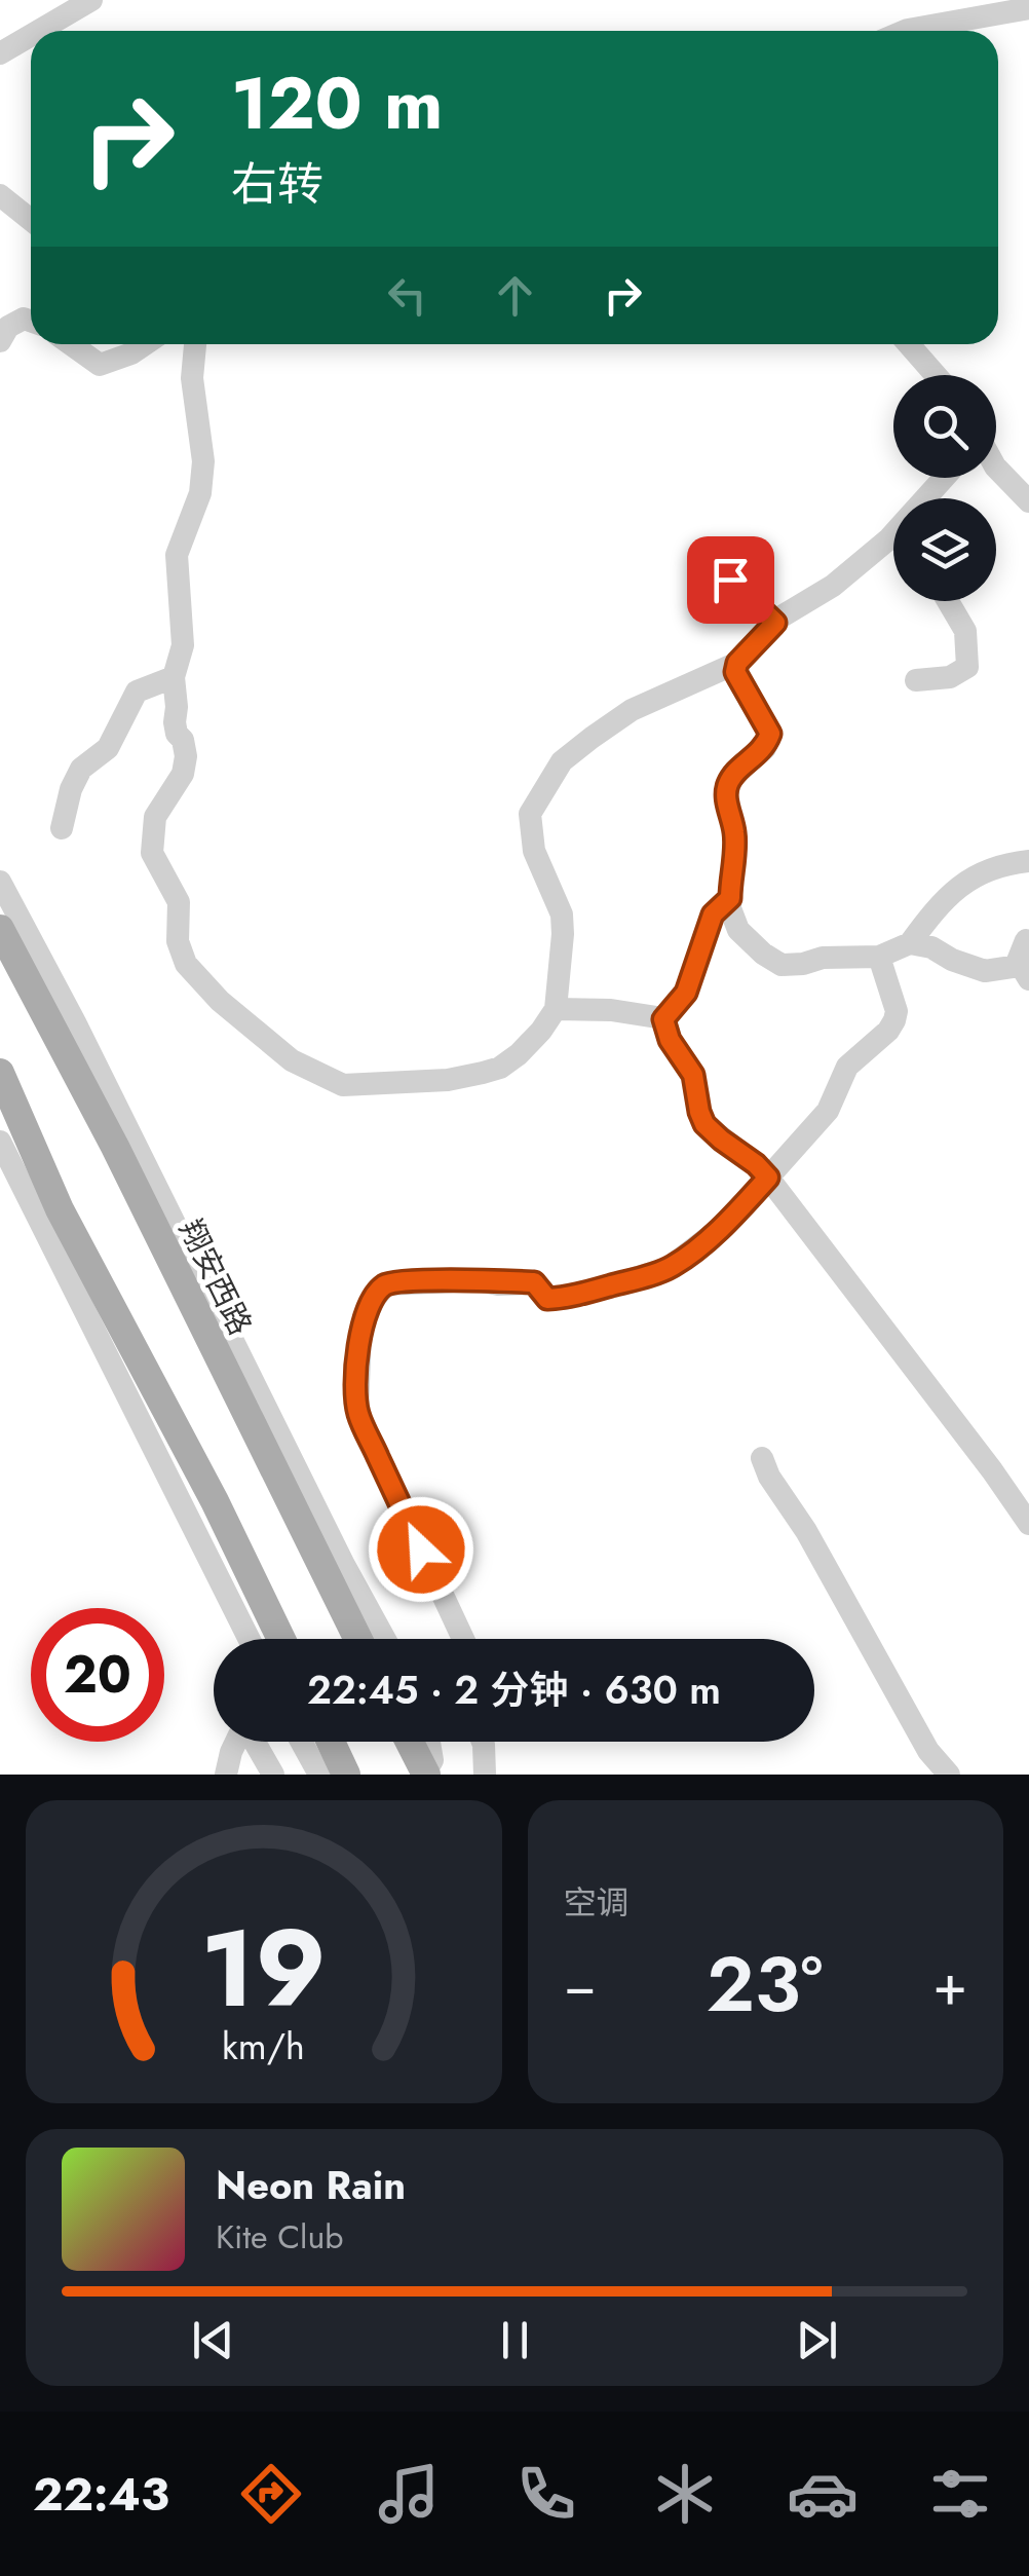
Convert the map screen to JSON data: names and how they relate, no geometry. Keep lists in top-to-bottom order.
{
  "streets": {
    "main road": ["翔安西路"]
  },
  "page": {
    "turn": ["120 m", "右转"],
    "limit": "20",
    "trip": "22:45 · 2 分钟 · 630 m",
    "tile": "空调",
    "heat": ["−", "23°", "+"],
    "song": ["Neon Rain", "Kite Club"],
    "tabs": "22:43",
    "gauge": ["19", "km/h"]
  }
}
